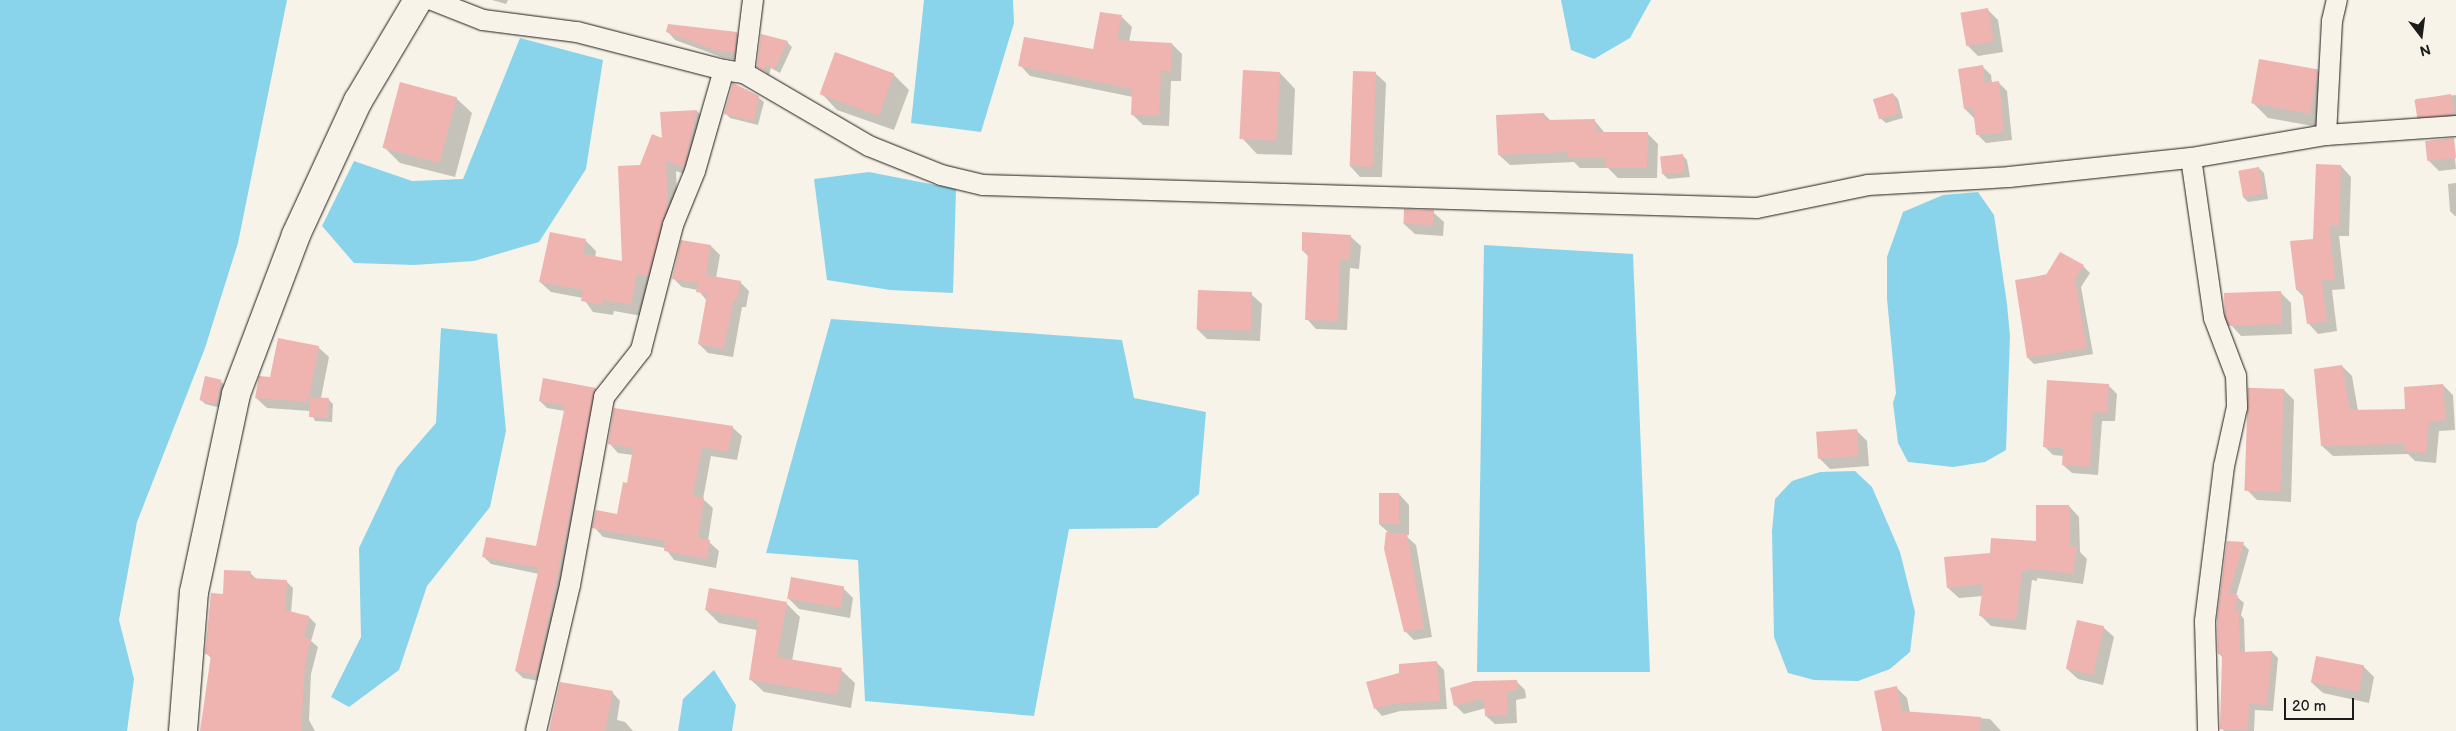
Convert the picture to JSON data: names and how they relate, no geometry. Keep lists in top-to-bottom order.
{
  "scale_bar": "20 m",
  "north": "bottom"
}
